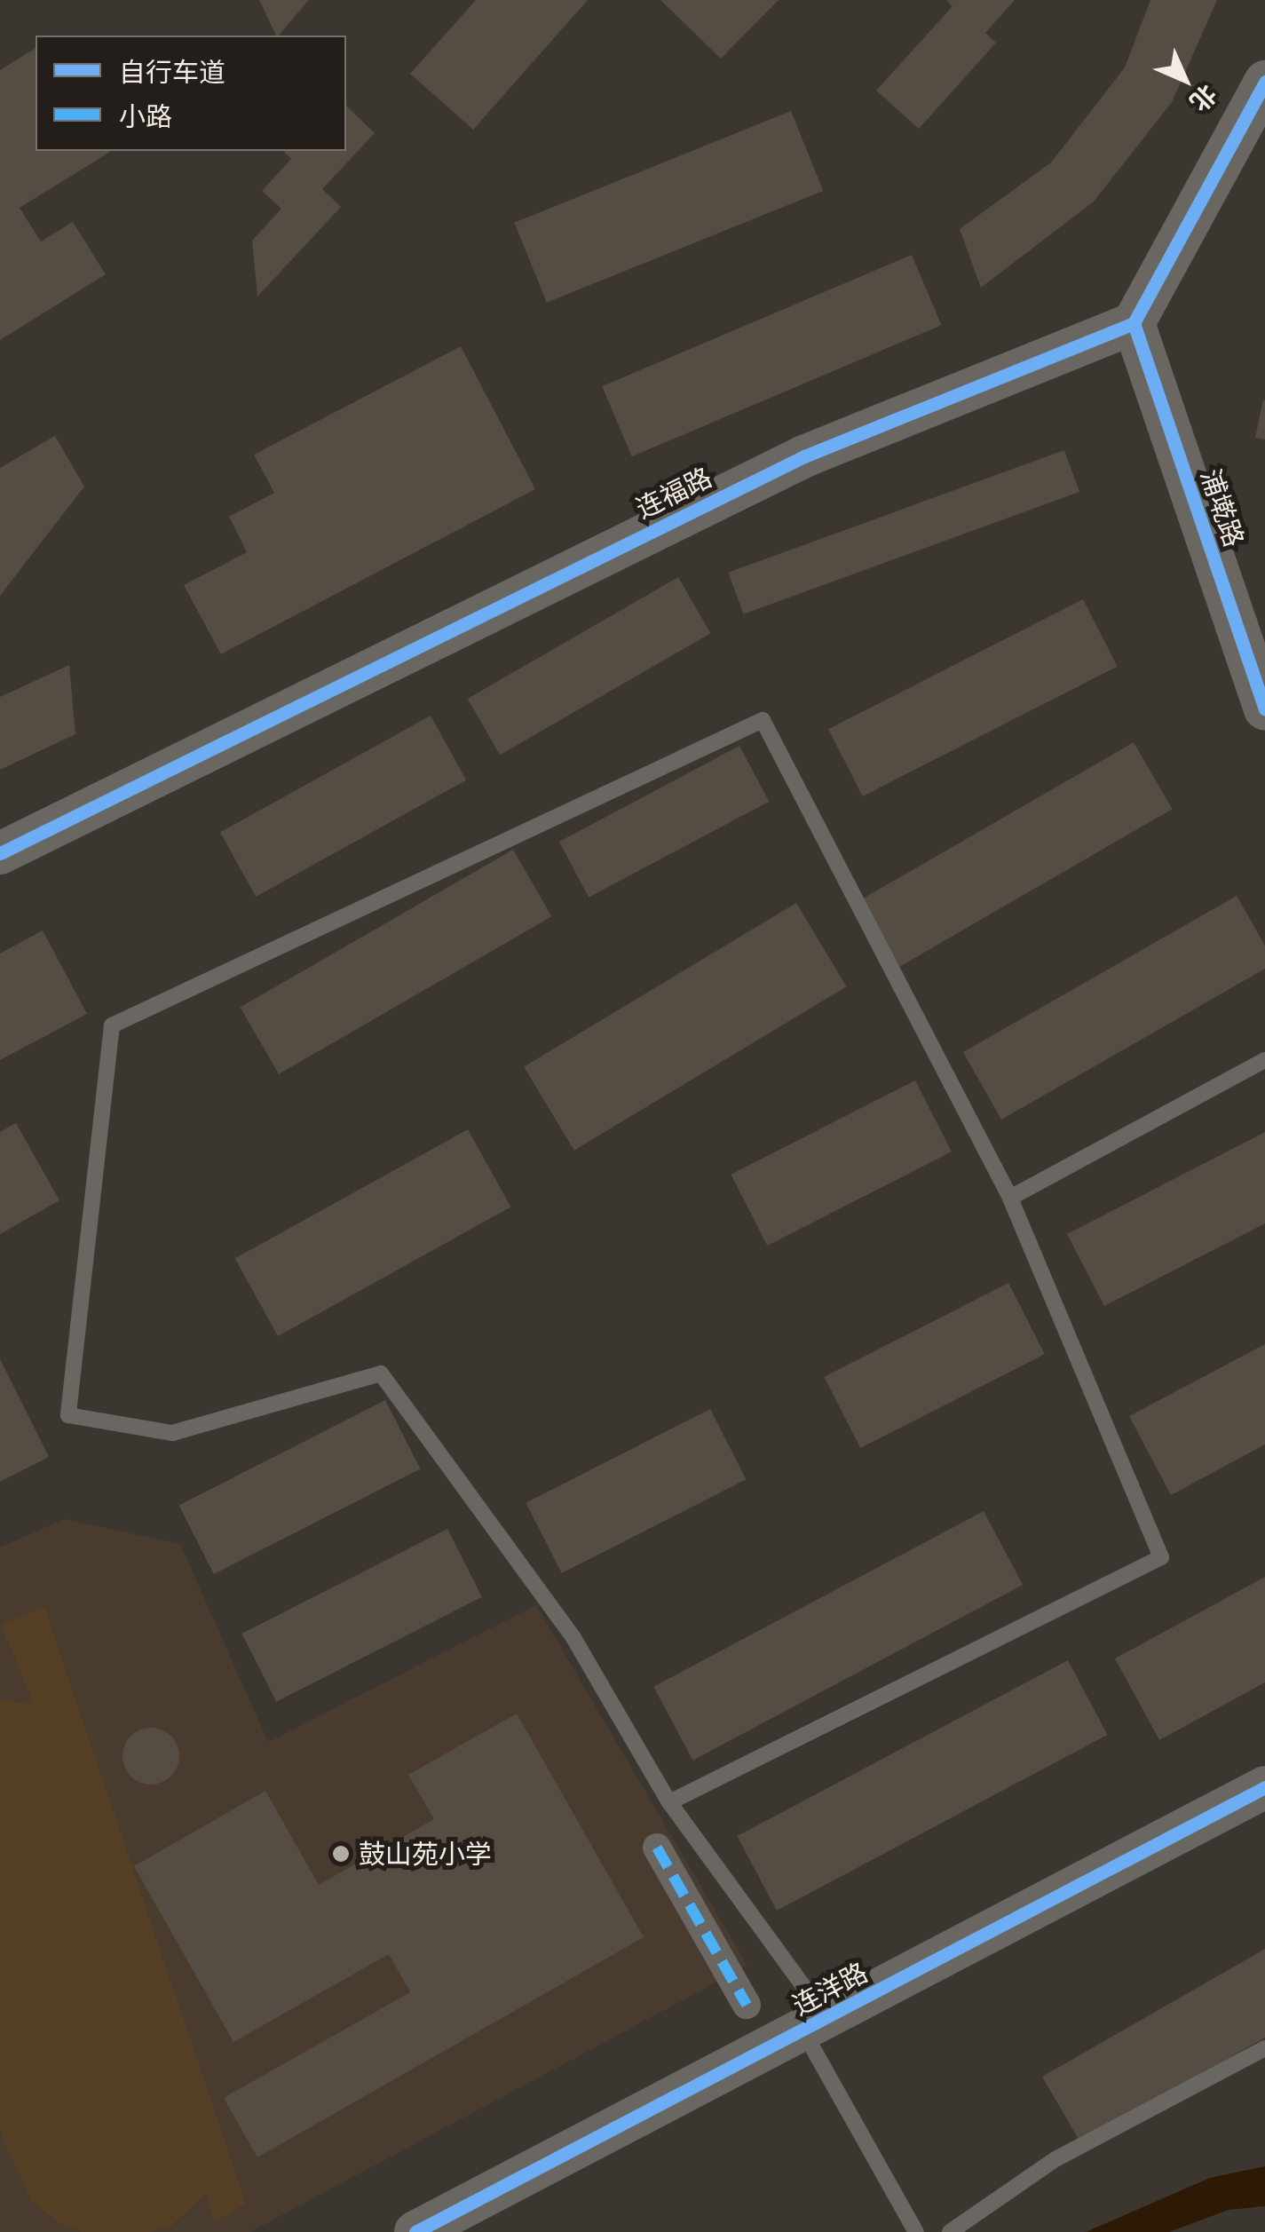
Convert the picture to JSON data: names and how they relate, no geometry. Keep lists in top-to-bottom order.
{
  "streets": {
    "street": ["连福路", "浦墘路", "连洋路"]
  },
  "crossings": [
    ["连福路", "浦墘路"]
  ],
  "places": ["鼓山苑小学"],
  "legend": ["自行车道", "小路"],
  "north": "bottom right"
}
